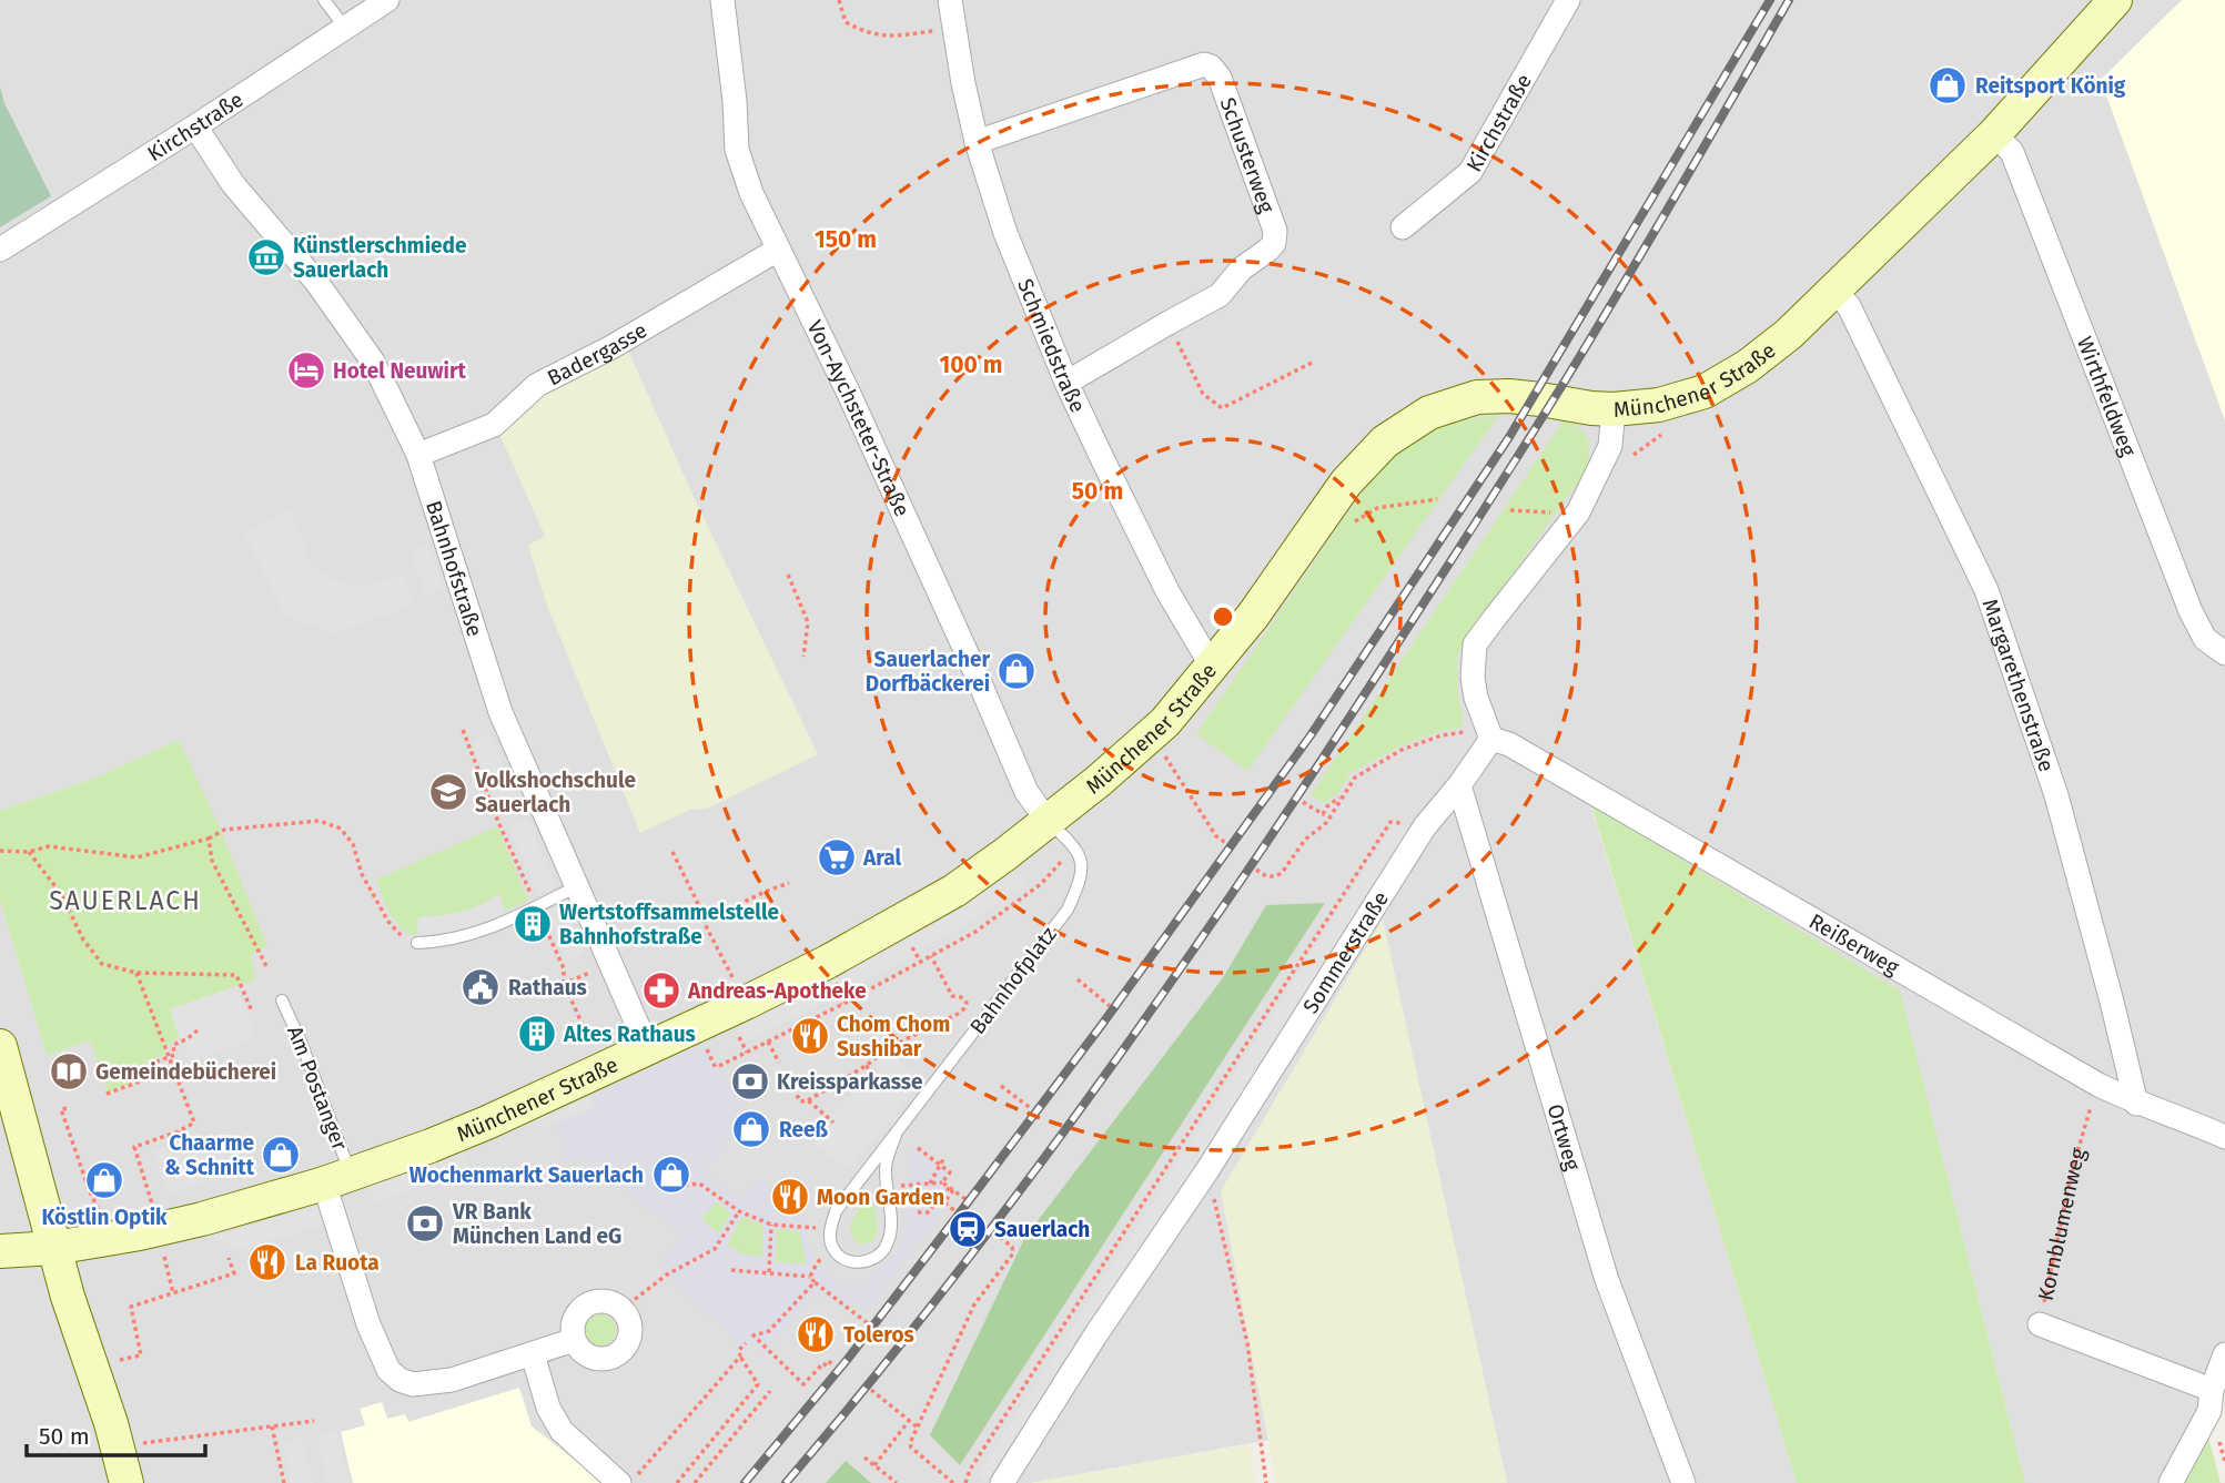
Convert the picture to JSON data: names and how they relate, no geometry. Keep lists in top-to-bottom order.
{
  "streets": {
    "main road": ["Münchener Straße"],
    "street": [
      "Kirchstraße",
      "Schusterweg",
      "Schmiedstraße",
      "Badergasse",
      "Wirthfeldweg",
      "Von-Aychsteter-Straße",
      "Bahnhofstraße",
      "Margarethenstraße",
      "Reißerweg",
      "Sommerstraße",
      "Ortweg",
      "Kornblumenweg"
    ],
    "lane": ["Bahnhofplatz", "Am Postanger"]
  },
  "crossings": [
    ["Kirchstraße", "Bahnhofstraße"],
    ["Schusterweg", "Schmiedstraße"],
    ["Schmiedstraße", "Münchener Straße"],
    ["Badergasse", "Von-Aychsteter-Straße"],
    ["Badergasse", "Bahnhofstraße"],
    ["Münchener Straße", "Wirthfeldweg"],
    ["Münchener Straße", "Von-Aychsteter-Straße"],
    ["Münchener Straße", "Bahnhofstraße"],
    ["Münchener Straße", "Margarethenstraße"],
    ["Münchener Straße", "Bahnhofplatz"],
    ["Münchener Straße", "Am Postanger"],
    ["Von-Aychsteter-Straße", "Bahnhofplatz"],
    ["Margarethenstraße", "Reißerweg"],
    ["Reißerweg", "Sommerstraße"],
    ["Reißerweg", "Kornblumenweg"],
    ["Sommerstraße", "Ortweg"]
  ],
  "districts": ["SAUERLACH"],
  "places": {
    "shop": [
      "Reitsport König",
      "Sauerlacher Dorfbäckerei",
      "Reeß",
      "Chaarme & Schnitt",
      "Wochenmarkt Sauerlach",
      "Köstlin Optik"
    ],
    "museum": ["Künstlerschmiede Sauerlach"],
    "hotel": ["Hotel Neuwirt"],
    "school or university": ["Volkshochschule Sauerlach"],
    "supermarket": ["Aral"],
    "building": ["Wertstoffsammelstelle Bahnhofstraße", "Altes Rathaus"],
    "public building": ["Rathaus"],
    "pharmacy": ["Andreas-Apotheke"],
    "restaurant": [
      "Chom Chom Sushibar",
      "Moon Garden",
      "La Ruota",
      "Toleros"
    ],
    "library": ["Gemeindebücherei"],
    "bank": ["Kreissparkasse", "VR Bank München Land eG"],
    "station": ["Sauerlach"]
  },
  "scale_bar": "50 m",
  "rings": ["150 m", "100 m", "50 m"]
}
